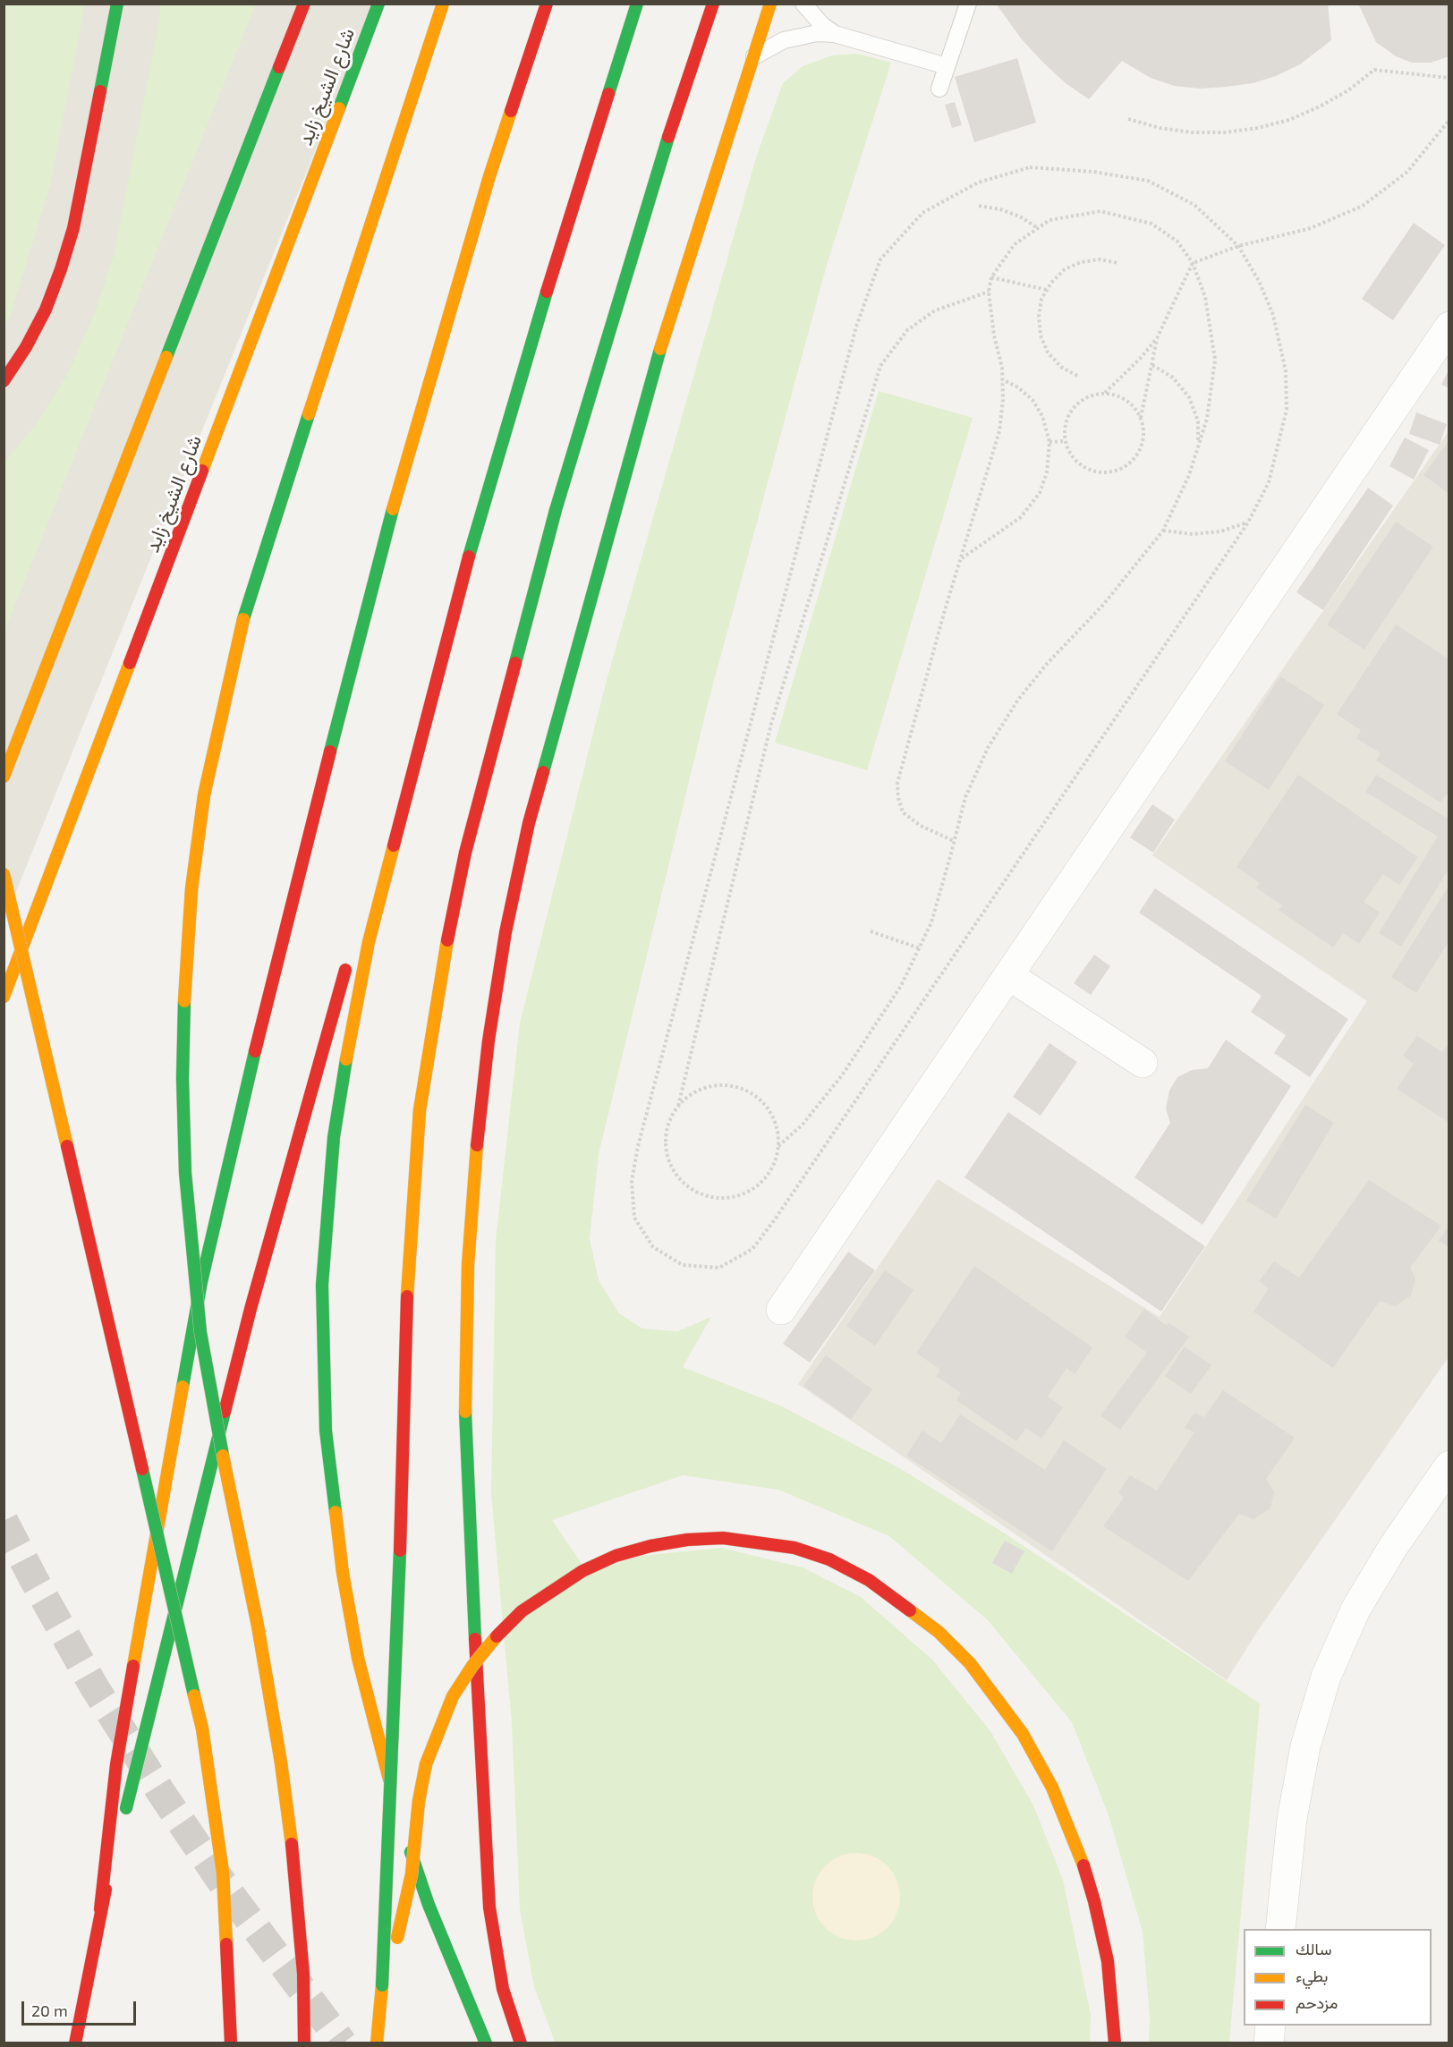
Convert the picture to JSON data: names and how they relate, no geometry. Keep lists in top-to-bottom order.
{
  "streets": {
    "main road": ["شارع الشيخ زايد"]
  },
  "legend": ["سالك", "بطيء", "مزدحم"],
  "scale_bar": "20 m"
}
